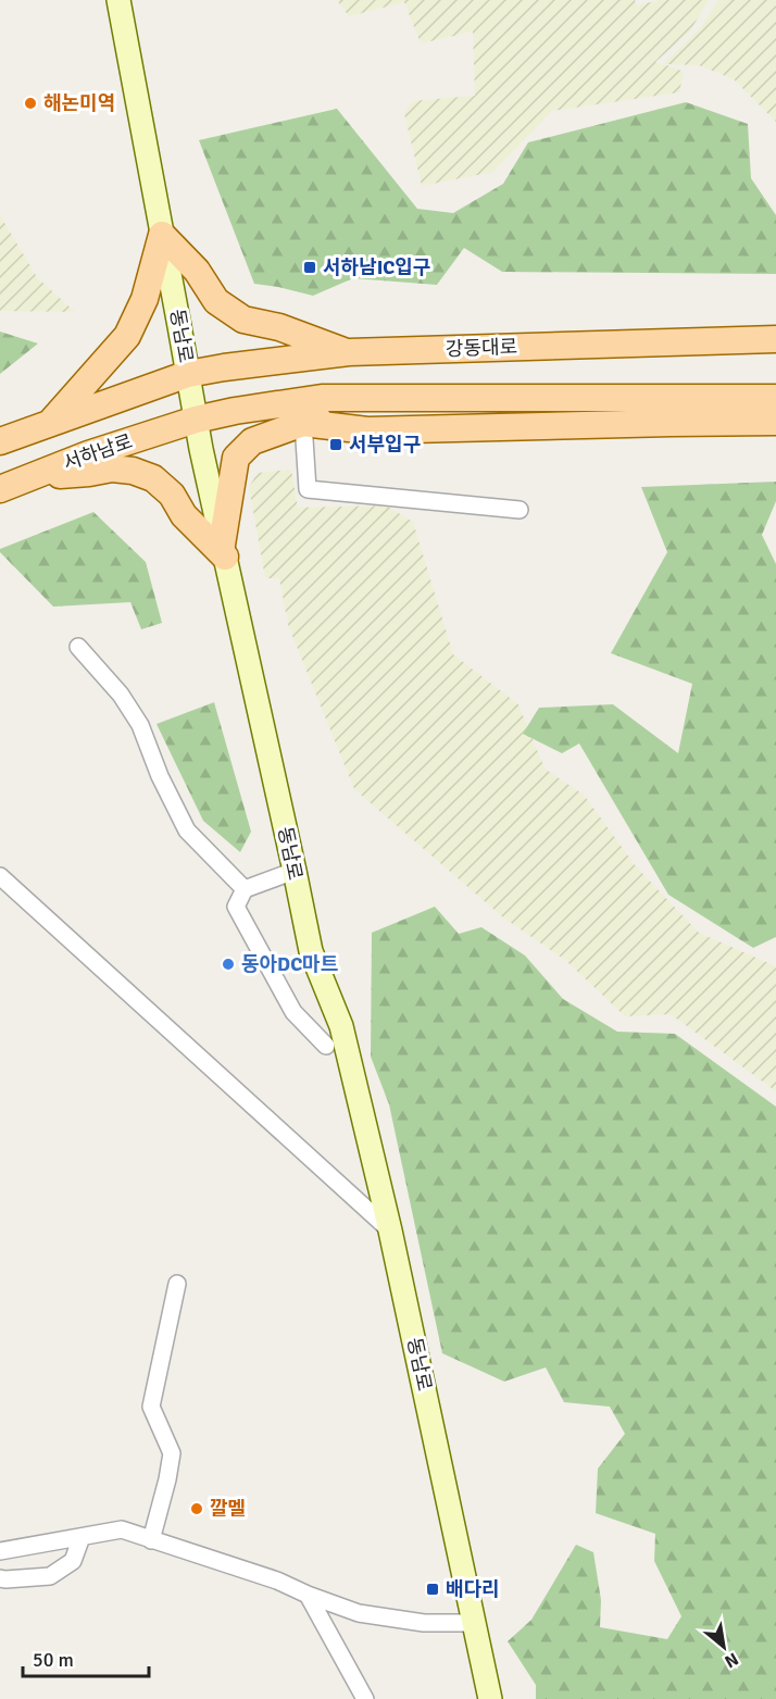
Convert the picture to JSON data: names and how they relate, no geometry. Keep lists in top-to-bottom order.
{
  "streets": {
    "main road": ["동남로", "강동대로", "서하남로"]
  },
  "crossings": [
    ["동남로", "강동대로"],
    ["동남로", "서하남로"]
  ],
  "places": {
    "other": ["해논미역", "동아DC마트", "깔멜"],
    "transit": ["서하남IC입구", "서부입구", "배다리"]
  },
  "scale_bar": "50 m",
  "north": "bottom right"
}
